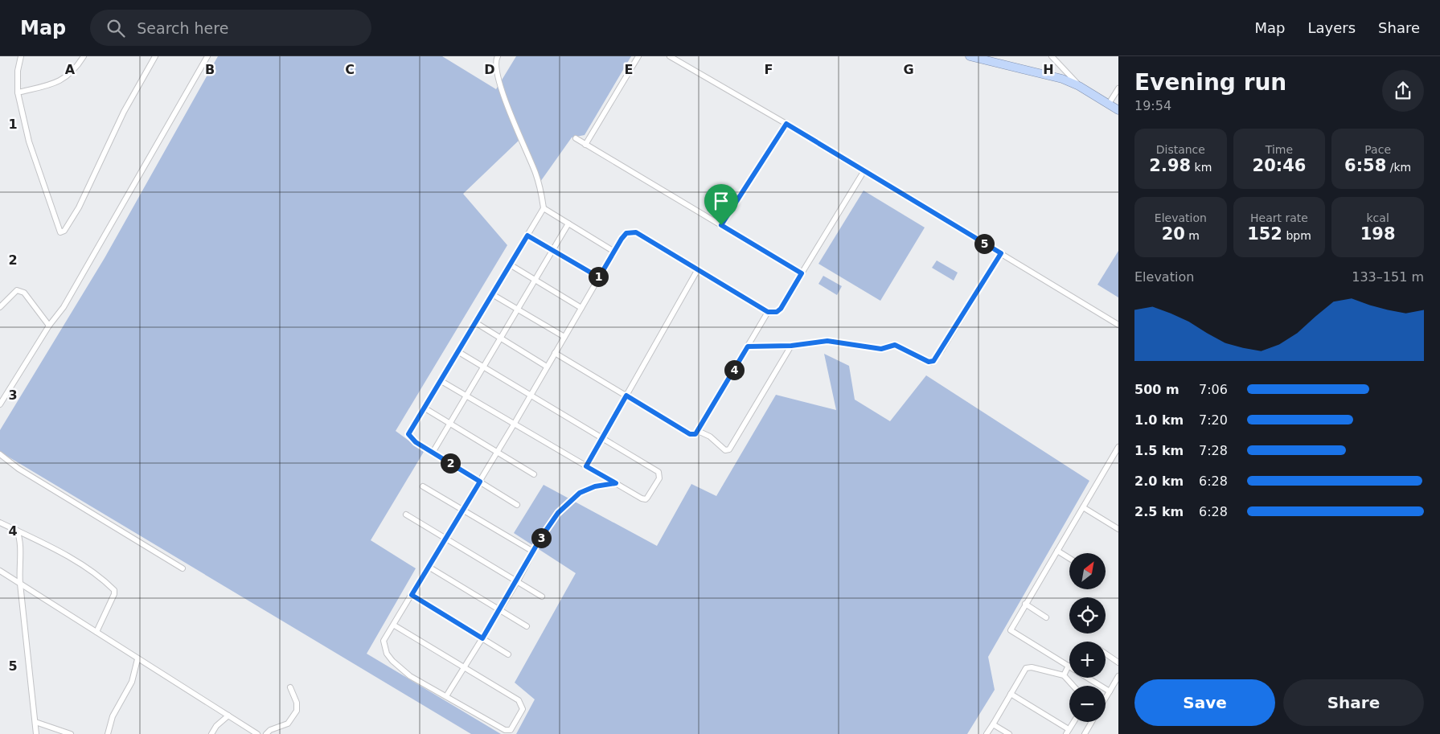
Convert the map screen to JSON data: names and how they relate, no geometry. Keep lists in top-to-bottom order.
{
  "north": "top right",
  "page": {
    "header": "Map",
    "search": "Search here",
    "nav": ["Map", "Layers", "Share"],
    "heading": ["Evening run", "19:54"],
    "stats": [
      ["Distance", "2.98 km"],
      ["Time", "20:46"],
      ["Pace", "6:58 /km"],
      ["Elevation", "20 m"],
      ["Heart rate", "152 bpm"],
      ["kcal", "198"]
    ],
    "pins": [
      "5",
      "1",
      "4",
      "2",
      "3"
    ],
    "chart": ["Elevation", "133–151 m"],
    "list": [
      {
        "name": "500 m",
        "note": "7:06"
      },
      {
        "name": "1.0 km",
        "note": "7:20"
      },
      {
        "name": "1.5 km",
        "note": "7:28"
      },
      {
        "name": "2.0 km",
        "note": "6:28"
      },
      {
        "name": "2.5 km",
        "note": "6:28"
      }
    ],
    "map_buttons": ["+", "−"],
    "buttons": ["Save", "Share"]
  },
  "grid": {
    "columns": [
      "A",
      "B",
      "C",
      "D",
      "E",
      "F",
      "G",
      "H"
    ],
    "rows": [
      "1",
      "2",
      "3",
      "4",
      "5"
    ]
  }
}
